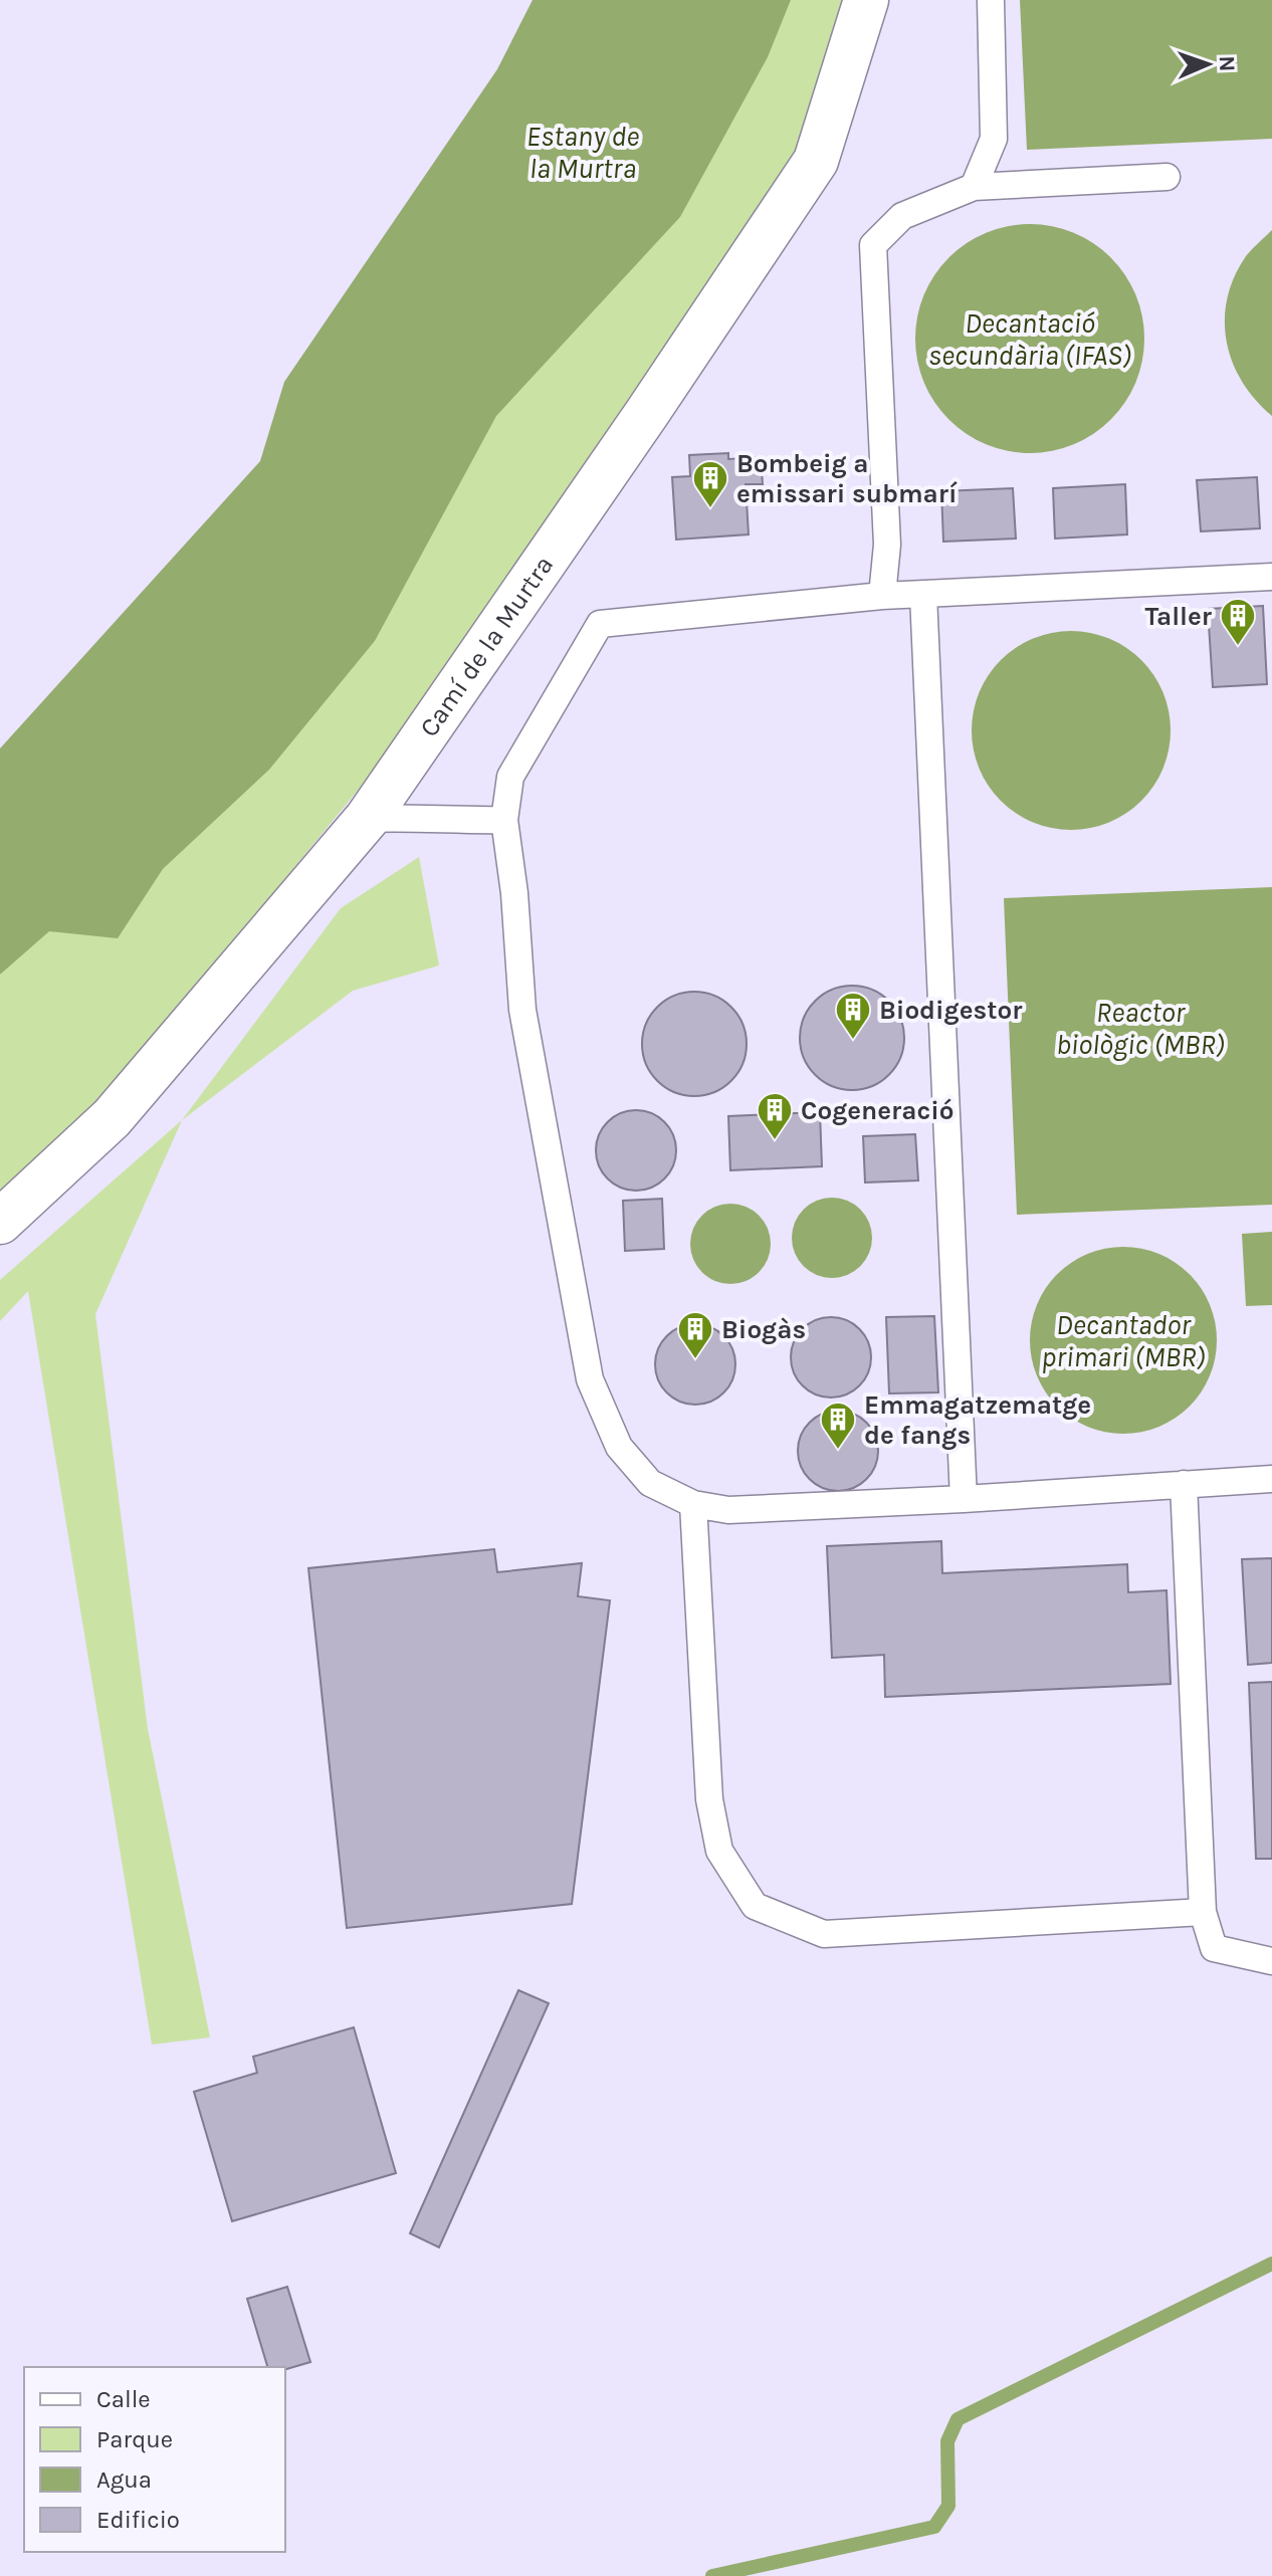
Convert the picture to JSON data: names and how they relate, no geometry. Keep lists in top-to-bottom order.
{
  "streets": {
    "street": ["Camí de la Murtra"]
  },
  "water": [
    "Estany de la Murtra",
    "Decantació secundària (IFAS)",
    "Reactor biològic (MBR)",
    "Decantador primari (MBR)"
  ],
  "places": {
    "building": [
      "Bombeig a emissari submarí",
      "Taller",
      "Biodigestor",
      "Cogeneració",
      "Biogàs",
      "Emmagatzematge de fangs"
    ]
  },
  "legend": [
    "Calle",
    "Parque",
    "Agua",
    "Edificio"
  ],
  "north": "right"
}
